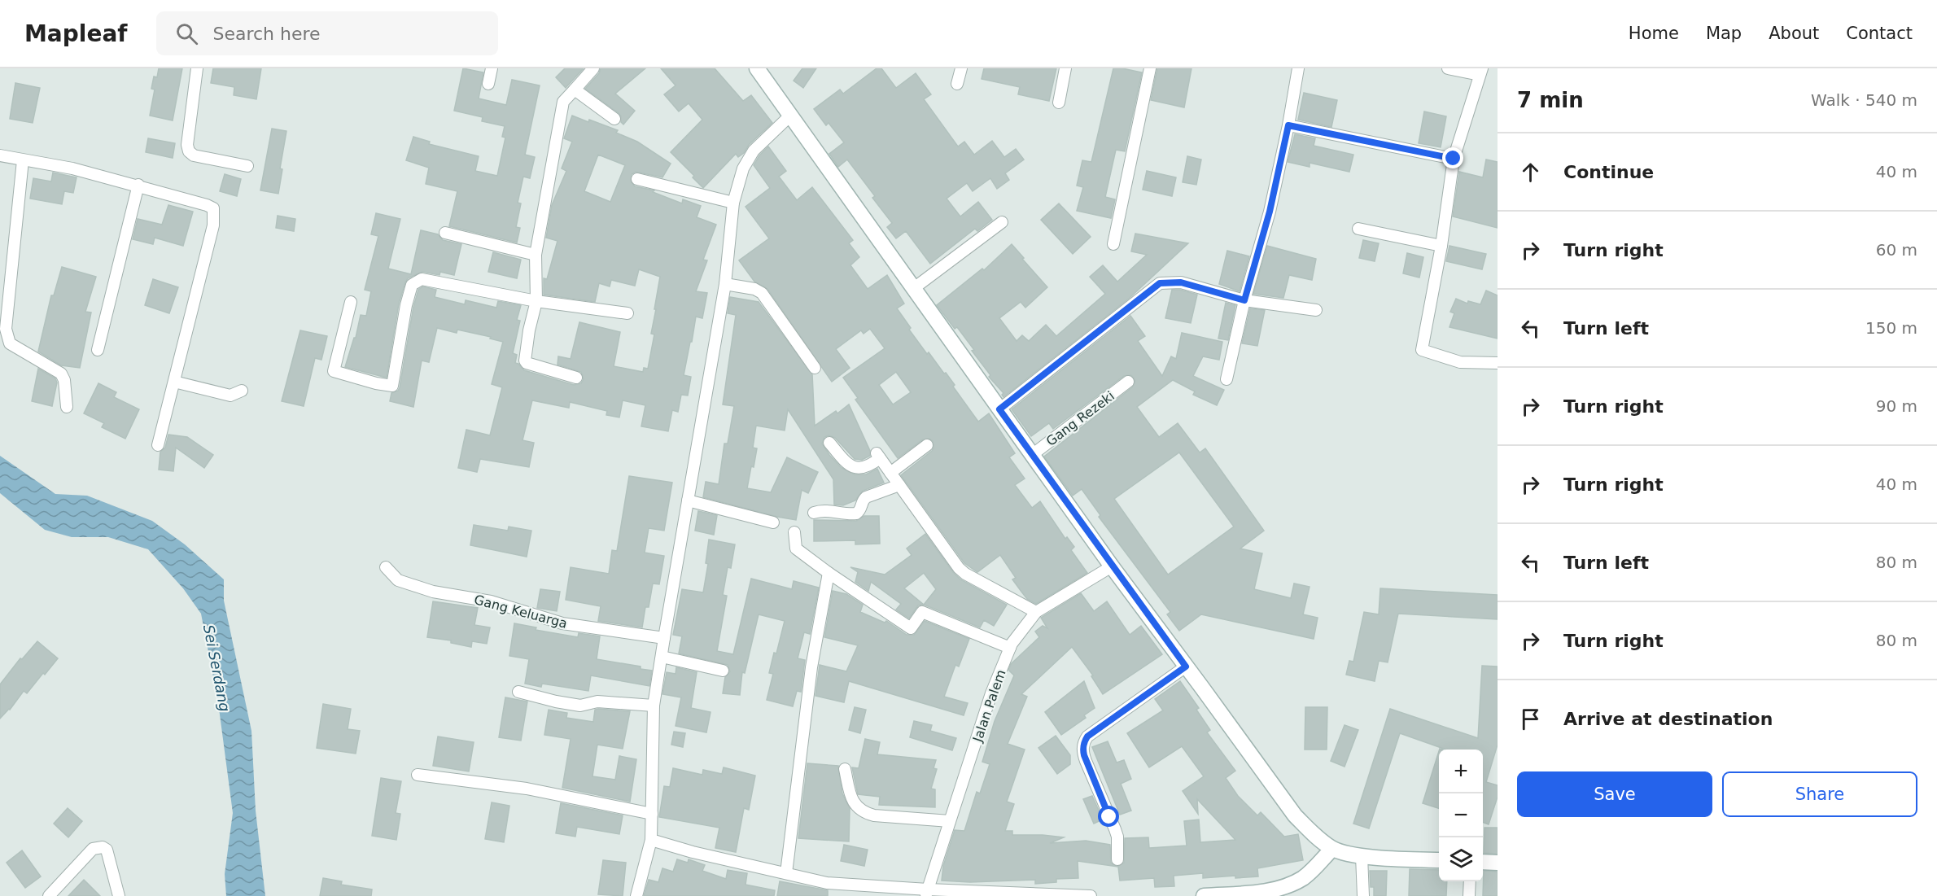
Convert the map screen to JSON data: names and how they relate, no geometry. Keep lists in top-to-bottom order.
{
  "streets": {
    "street": ["Gang Rezeki", "Gang Keluarga", "Jalan Palem"]
  },
  "water": ["Sei Serdang"],
  "page": {
    "header": "Mapleaf",
    "search": "Search here",
    "nav": [
      "Home",
      "Map",
      "About",
      "Contact"
    ],
    "heading": ["7 min", "Walk · 540 m"],
    "list": [
      ["Continue", "40 m"],
      ["Turn right", "60 m"],
      ["Turn left", "150 m"],
      ["Turn right", "90 m"],
      ["Turn right", "40 m"],
      ["Turn left", "80 m"],
      ["Turn right", "80 m"],
      "Arrive at destination"
    ],
    "map_buttons": ["+", "−"],
    "buttons": ["Save", "Share"]
  }
}
